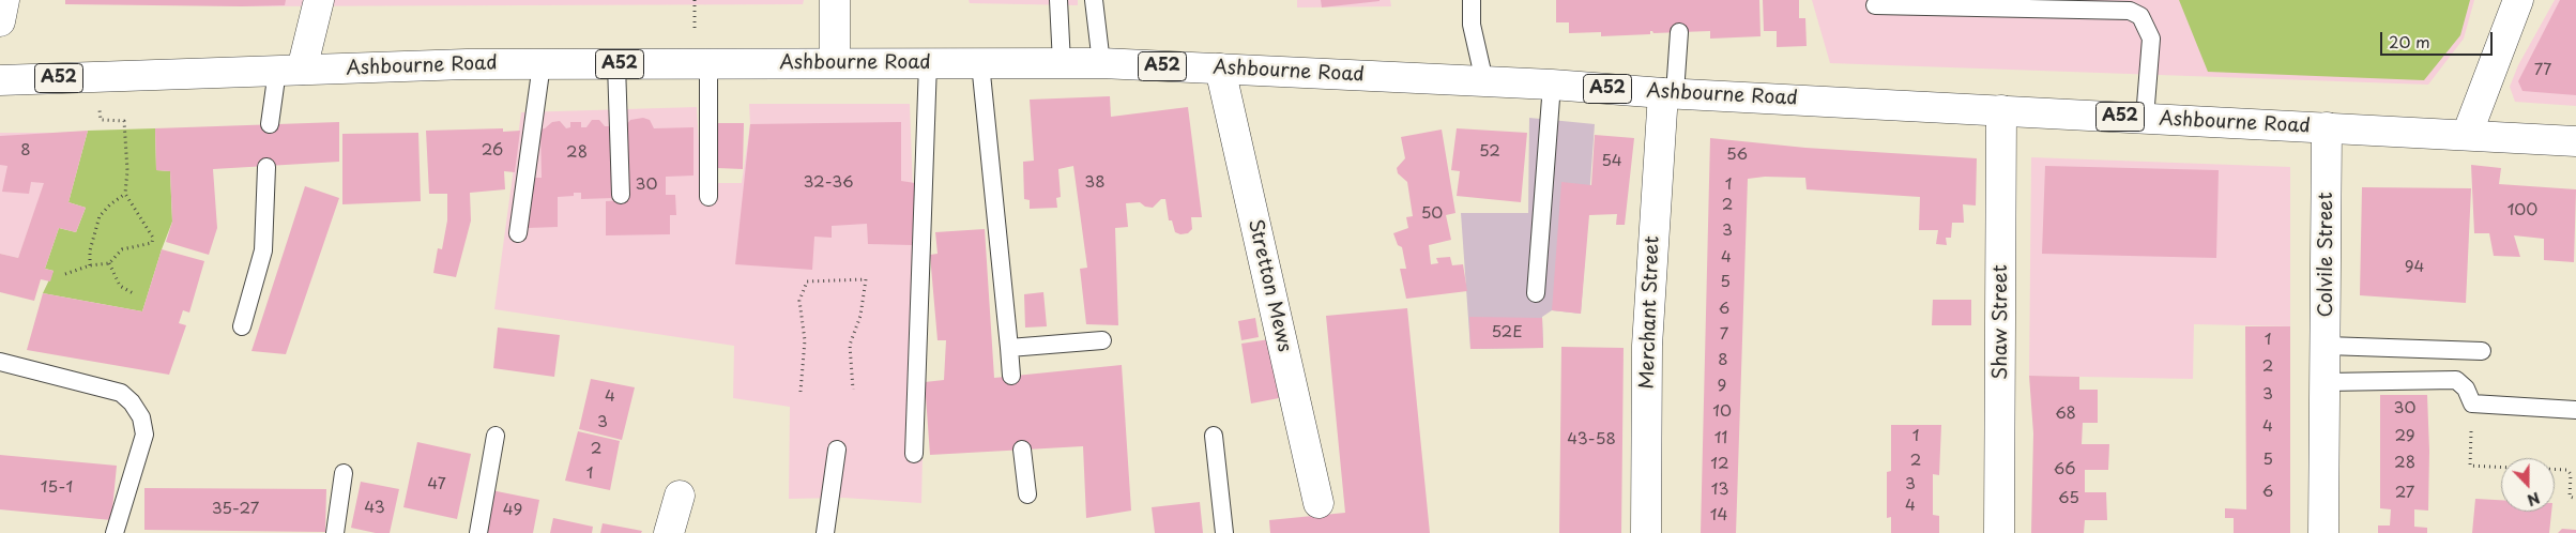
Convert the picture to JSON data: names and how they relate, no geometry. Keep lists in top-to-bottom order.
{
  "streets": {
    "main road": [
      "Ashbourne Road",
      "A52",
      "Colvile Street",
      "Stretton Mews",
      "Merchant Street",
      "Shaw Street"
    ]
  },
  "crossings": [
    ["Ashbourne Road", "Colvile Street"],
    ["Ashbourne Road", "Stretton Mews"],
    ["Ashbourne Road", "Merchant Street"],
    ["Ashbourne Road", "Shaw Street"]
  ],
  "house_numbers": [
    "77",
    "8",
    "26",
    "52",
    "28",
    "56",
    "54",
    "32-36",
    "38",
    "30",
    "1",
    "2",
    "100",
    "50",
    "3",
    "4",
    "94",
    "5",
    "6",
    "52E",
    "7",
    "1",
    "8",
    "2",
    "9",
    "3",
    "4",
    "30",
    "10",
    "68",
    "3",
    "4",
    "1",
    "29",
    "11",
    "43-58",
    "2",
    "5",
    "2",
    "28",
    "12",
    "66",
    "1",
    "47",
    "3",
    "15-1",
    "13",
    "6",
    "27",
    "65",
    "4",
    "43",
    "35-27",
    "49",
    "14"
  ],
  "scale_bar": "20 m",
  "north": "bottom"
}
